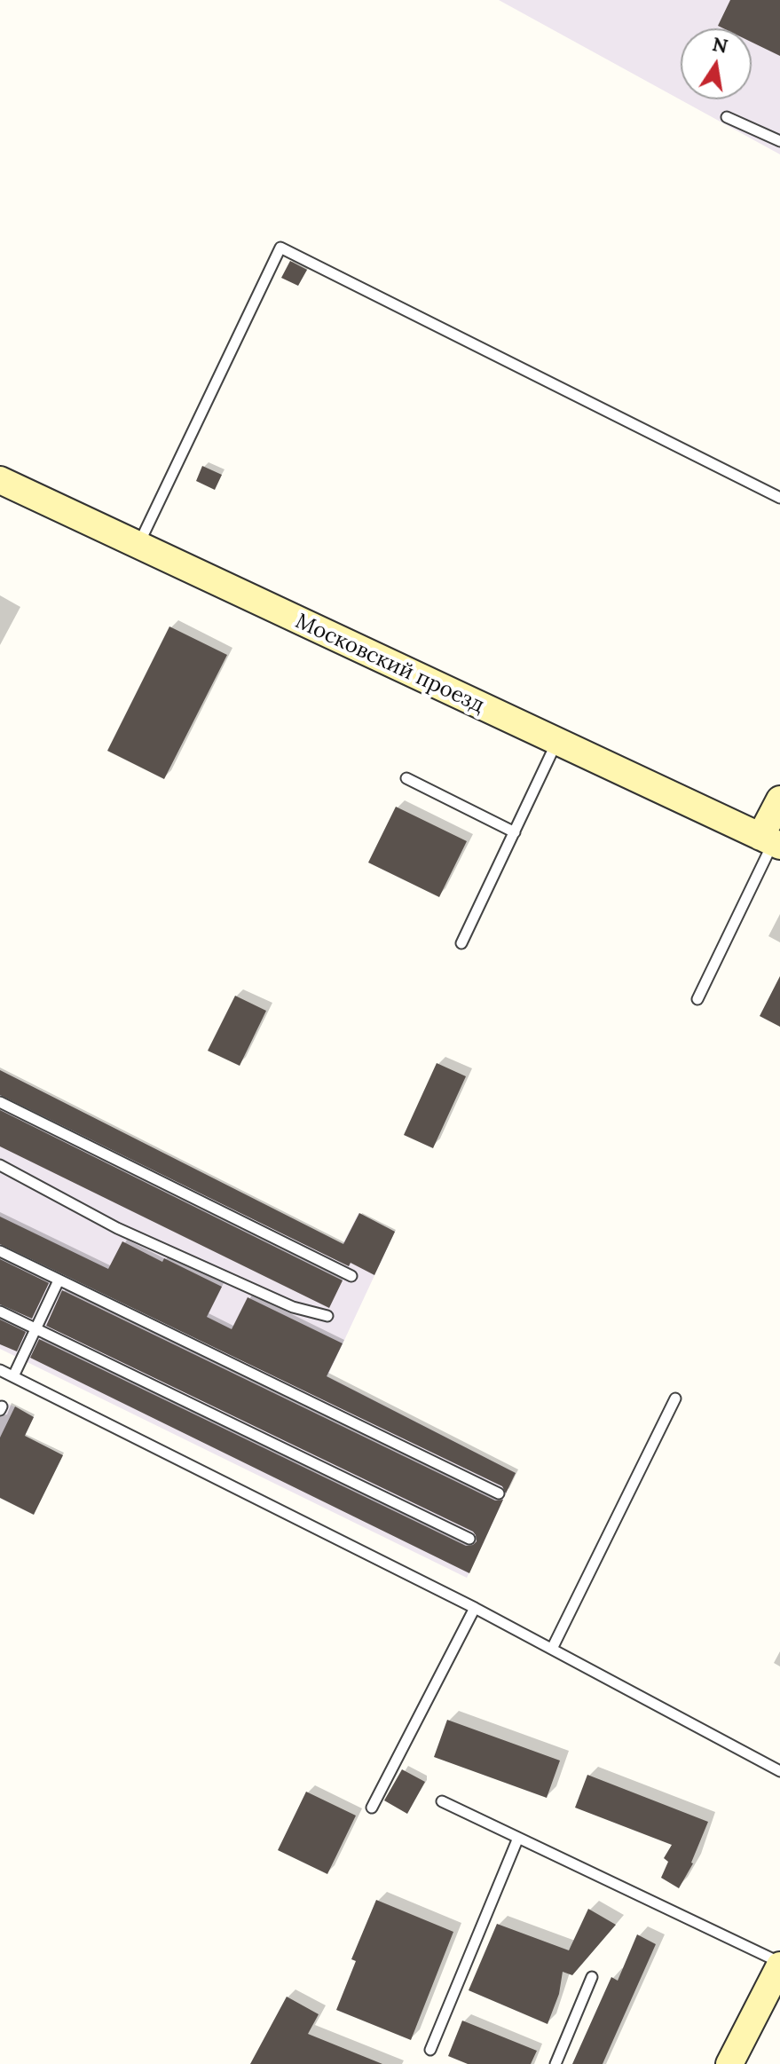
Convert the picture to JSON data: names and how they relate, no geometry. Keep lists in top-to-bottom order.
{
  "streets": {
    "street": ["Московский проезд"]
  },
  "north": "top"
}
